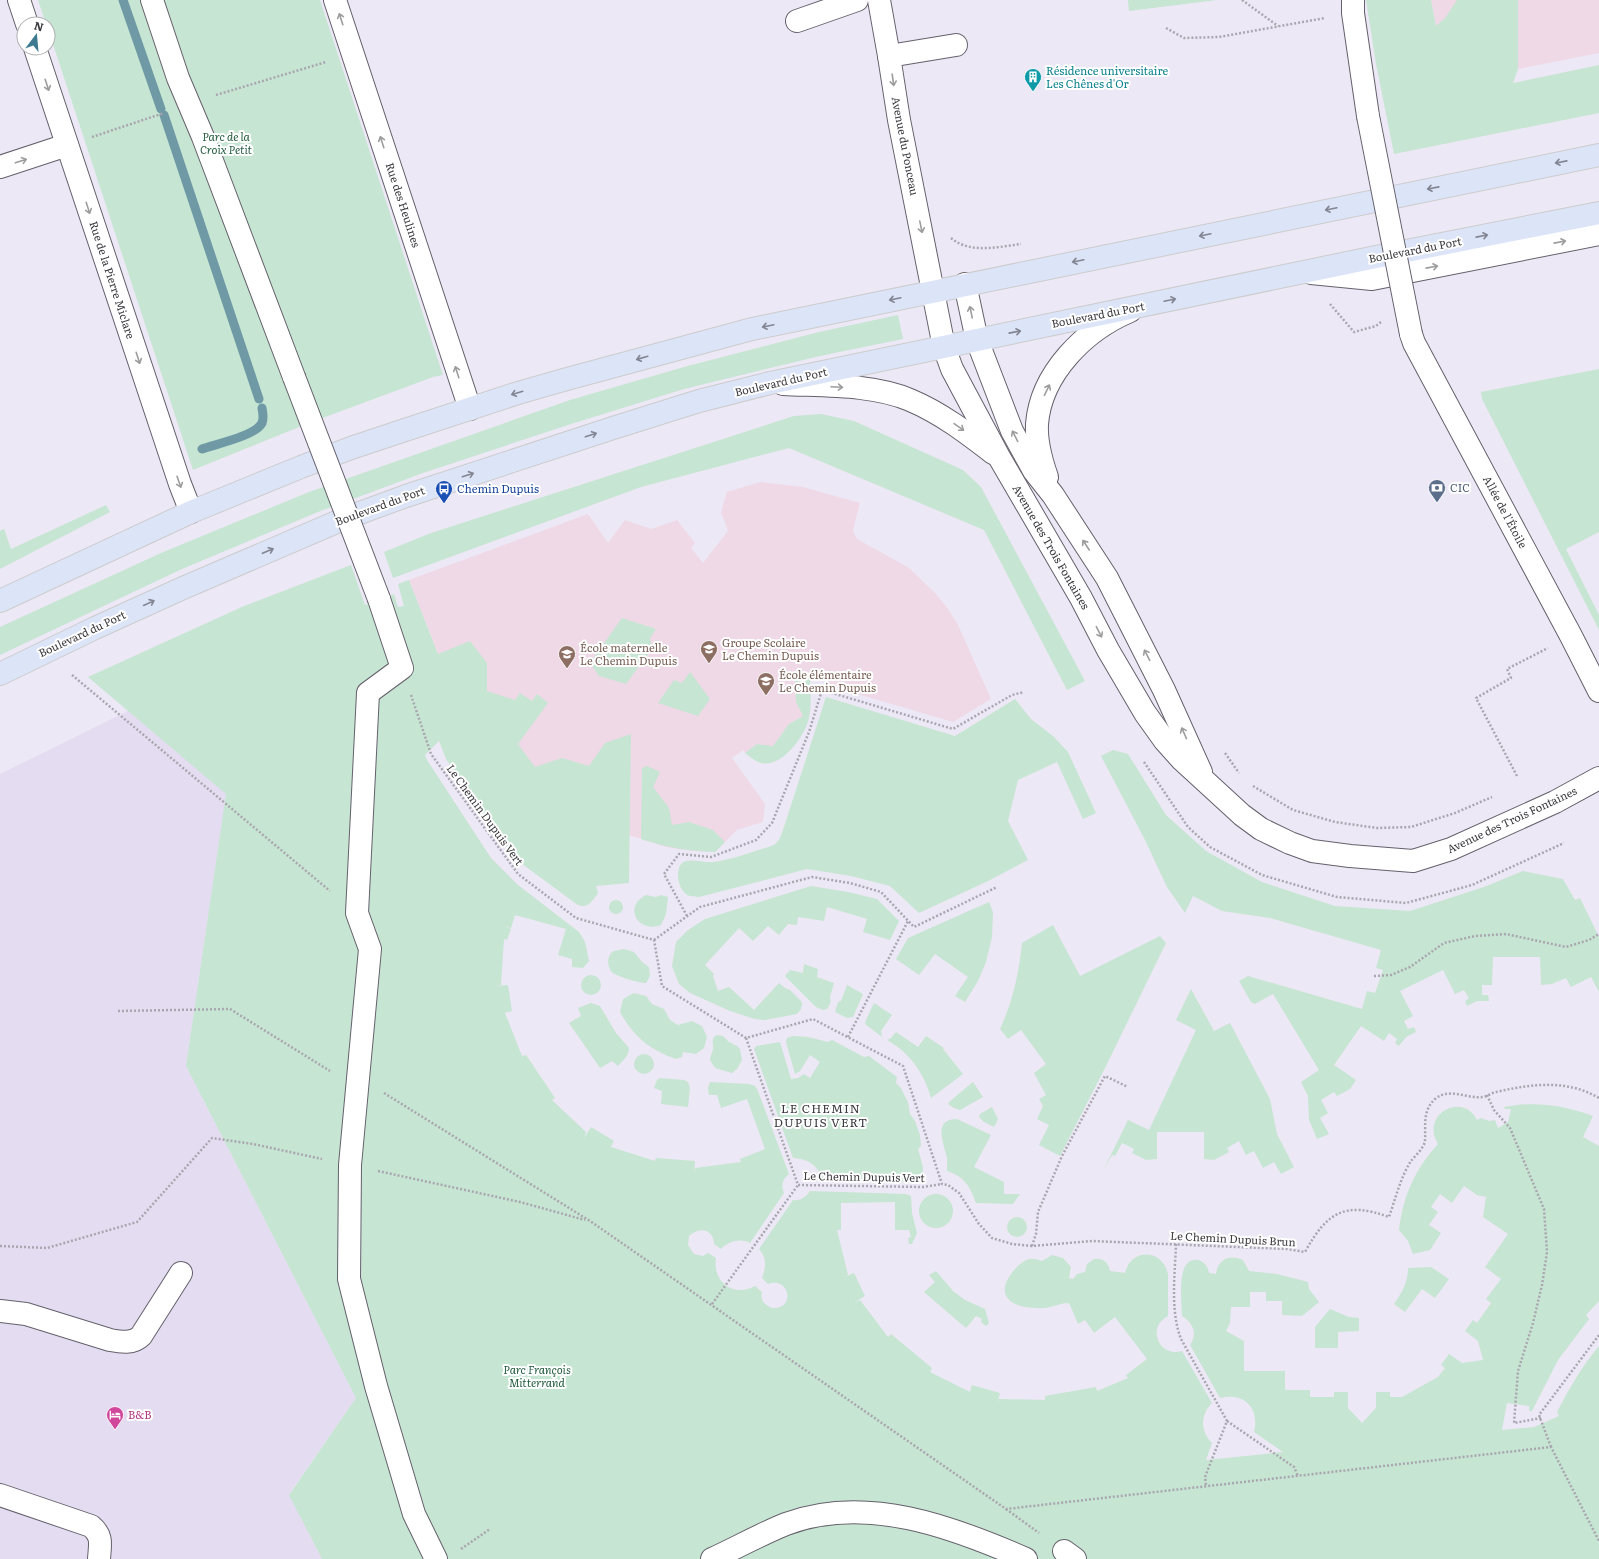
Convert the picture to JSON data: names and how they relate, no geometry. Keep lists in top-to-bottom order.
{
  "streets": {
    "main road": ["Boulevard du Port"],
    "street": [
      "Avenue du Ponceau",
      "Rue des Heulines",
      "Rue de la Pierre Miclare",
      "Allée de l'Étoile",
      "Avenue des Trois Fontaines"
    ],
    "path": ["Le Chemin Dupuis Vert", "Le Chemin Dupuis Brun"]
  },
  "crossings": [
    ["Avenue du Ponceau", "Avenue des Trois Fontaines"],
    ["Boulevard du Port", "Avenue des Trois Fontaines"]
  ],
  "one_way": ["Avenue du Ponceau"],
  "districts": ["LE CHEMIN DUPUIS VERT"],
  "parks": ["Parc de la Croix Petit", "Parc François Mitterrand"],
  "places": {
    "building": ["Résidence universitaire Les Chênes d'Or"],
    "bank": ["CIC"],
    "bus stop": ["Chemin Dupuis"],
    "school or university": ["Groupe Scolaire Le Chemin Dupuis", "École maternelle Le Chemin Dupuis", "École élémentaire Le Chemin Dupuis"],
    "hotel": ["B&B"]
  },
  "north": "top"
}
